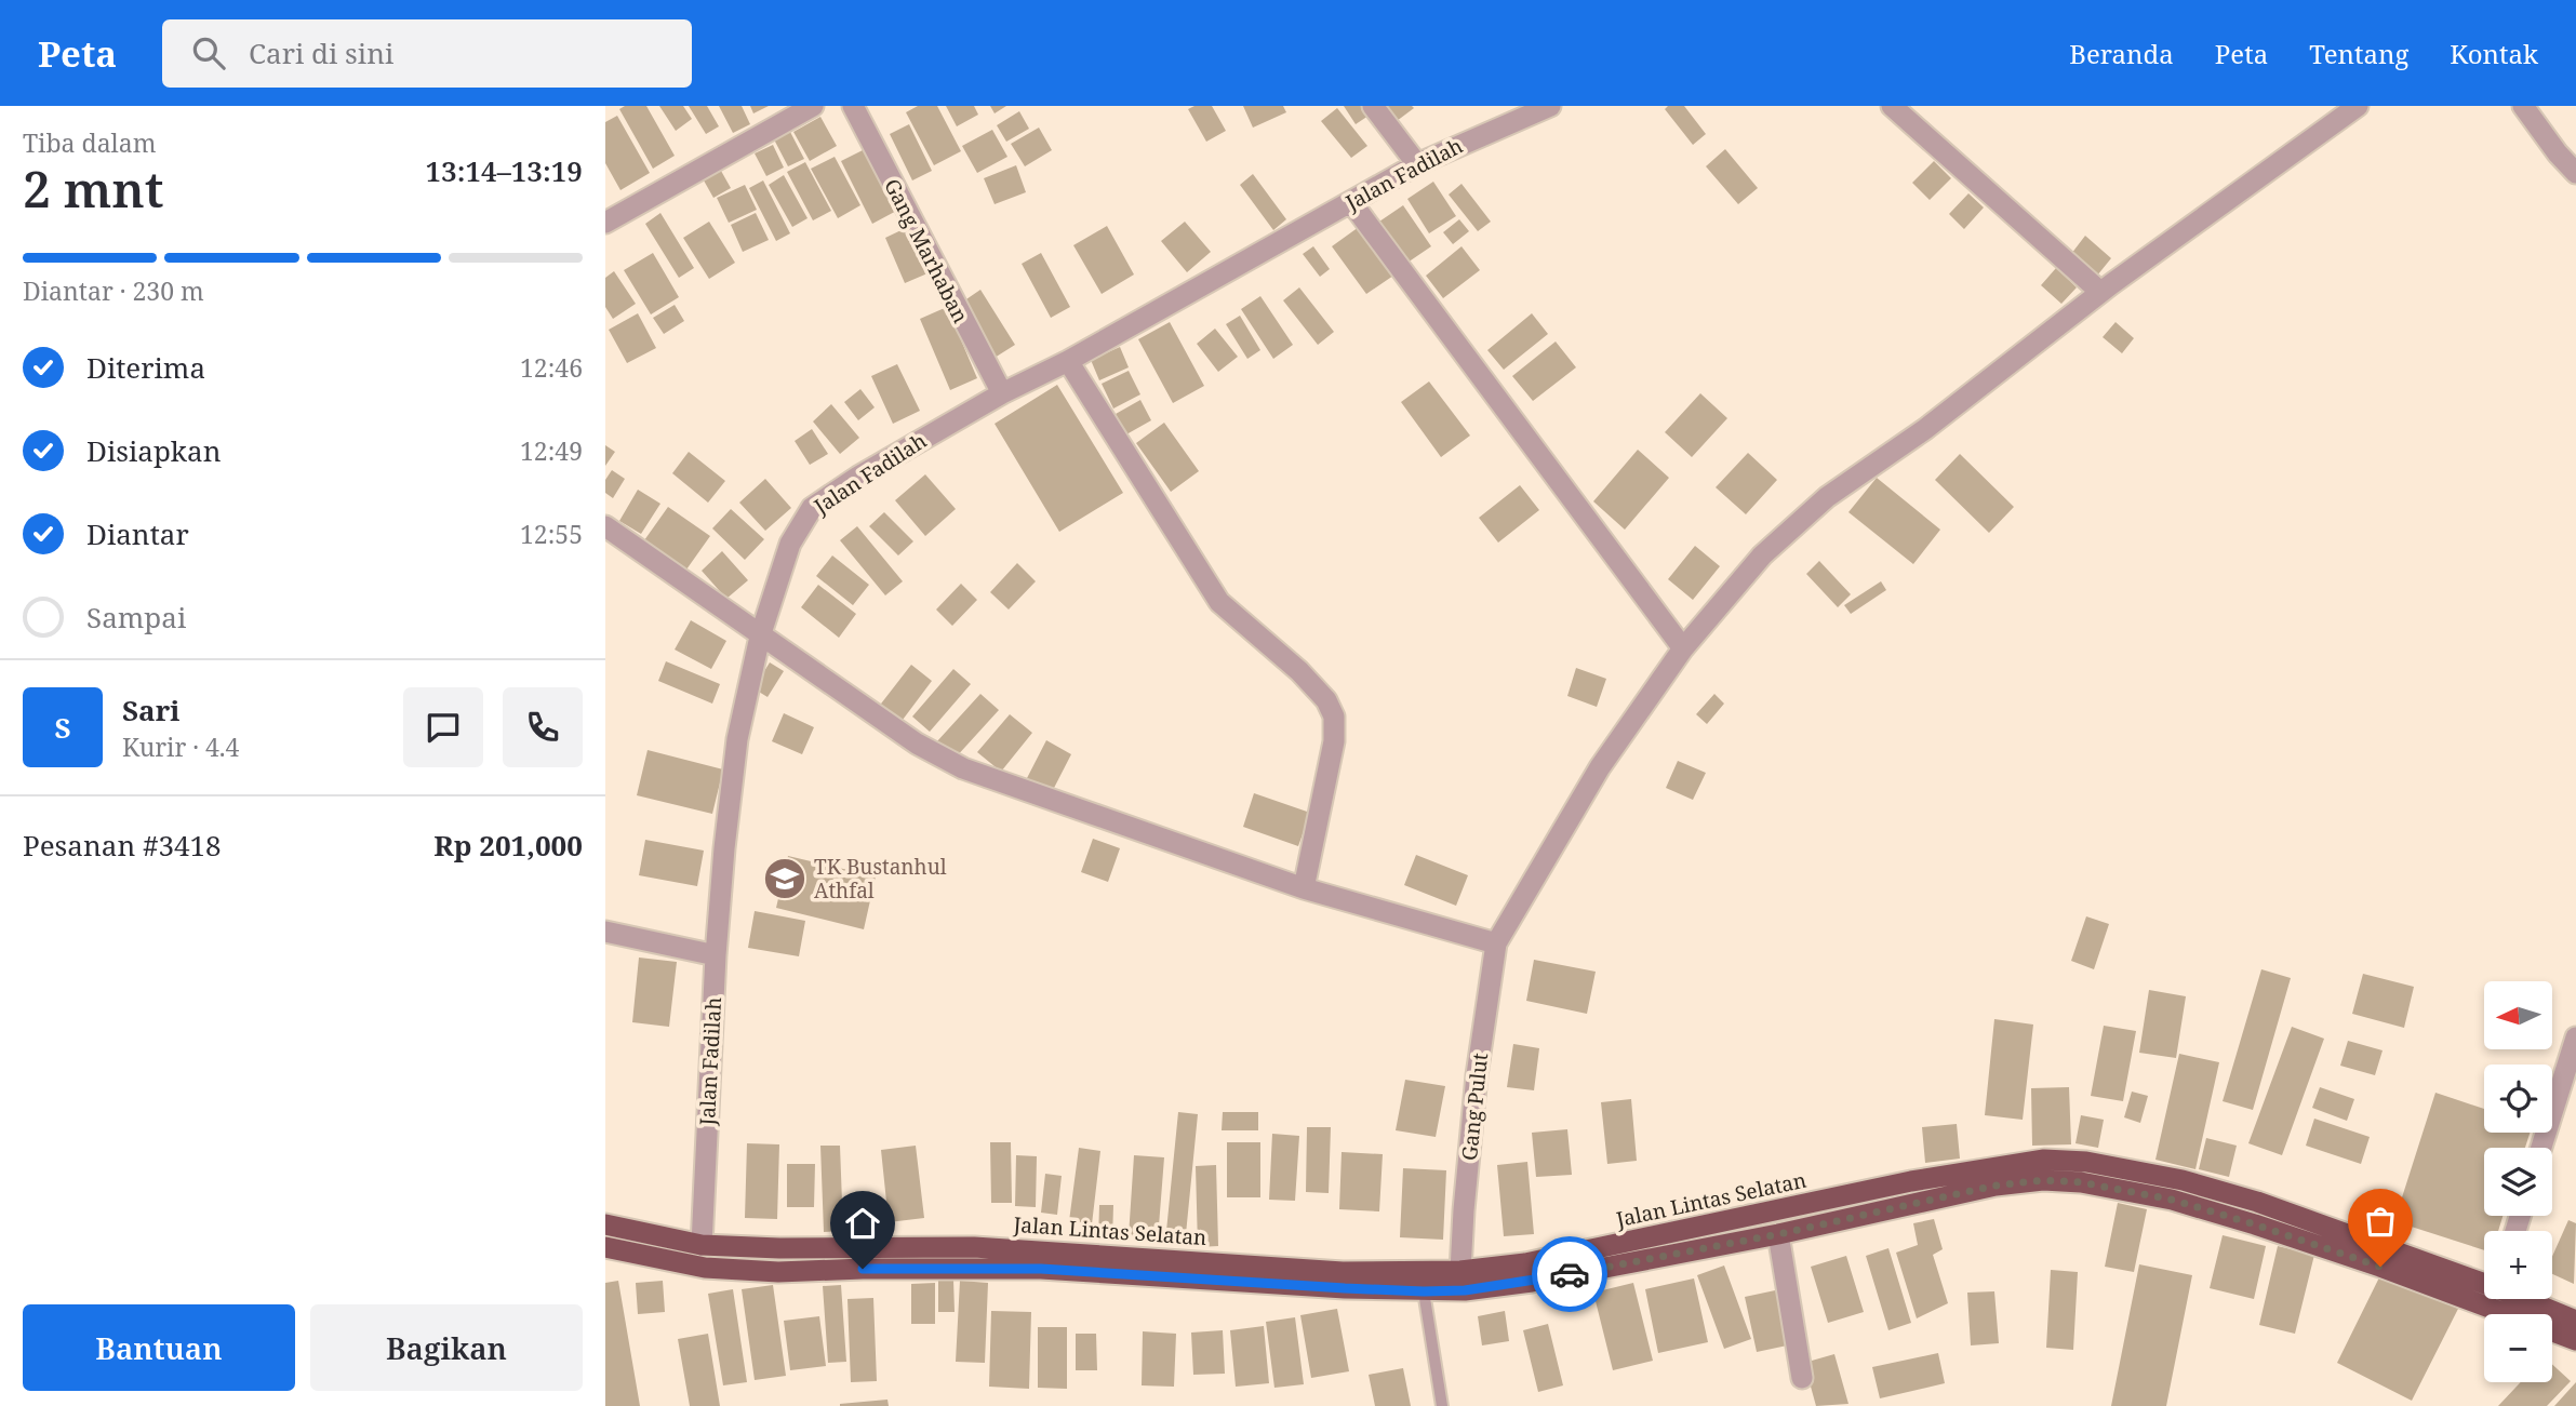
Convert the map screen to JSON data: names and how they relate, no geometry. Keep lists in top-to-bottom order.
{
  "streets": {
    "highway": ["Jalan Lintas Selatan"],
    "street": ["Jalan Fadilah", "Gang Marhaban", "Gang Pulut"]
  },
  "crossings": [
    ["Jalan Fadilah", "Gang Marhaban"],
    ["Jalan Fadilah", "Jalan Lintas Selatan"],
    ["Gang Pulut", "Jalan Lintas Selatan"]
  ],
  "places": {
    "school or university": ["TK Bustanhul Athfal"]
  },
  "north": "left",
  "page": {
    "header": "Peta",
    "search": "Cari di sini",
    "nav": [
      "Beranda",
      "Peta",
      "Tentang",
      "Kontak"
    ],
    "heading": ["2 mnt", "Tiba dalam", "13:14–13:19"],
    "panel": [
      "Sari",
      "Kurir · 4.4",
      "Pesanan #3418",
      "Rp 201,000"
    ],
    "bar": "Diantar · 230 m",
    "list": [
      ["Diterima", "12:46"],
      ["Disiapkan", "12:49"],
      ["Diantar", "12:55"],
      "Sampai"
    ],
    "round": "S",
    "map_buttons": ["+", "−"],
    "buttons": ["Bantuan", "Bagikan"]
  }
}
